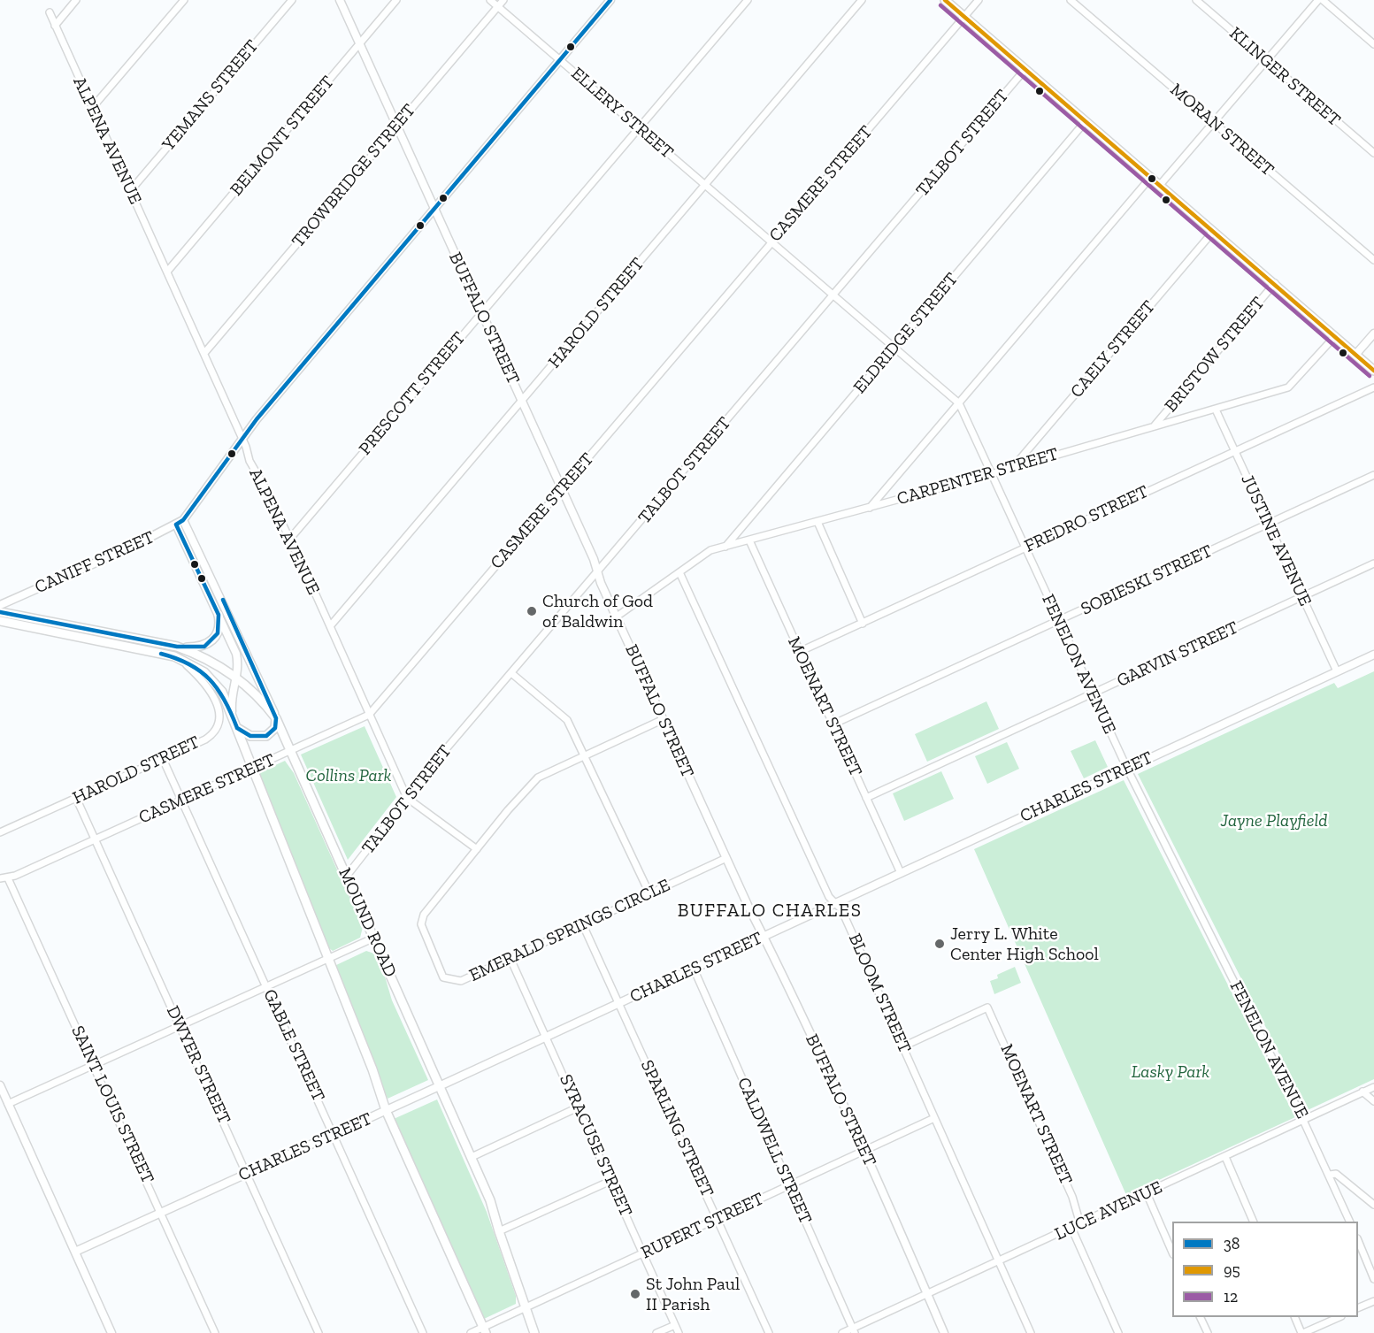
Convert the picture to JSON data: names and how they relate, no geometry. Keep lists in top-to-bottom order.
{
  "streets": {
    "main road": ["MOUND ROAD"],
    "street": [
      "KLINGER STREET",
      "YEMANS STREET",
      "ELLERY STREET",
      "MORAN STREET",
      "BELMONT STREET",
      "ALPENA AVENUE",
      "TALBOT STREET",
      "TROWBRIDGE STREET",
      "CASMERE STREET",
      "HAROLD STREET",
      "BUFFALO STREET",
      "ELDRIDGE STREET",
      "CAELY STREET",
      "BRISTOW STREET",
      "PRESCOTT STREET",
      "CARPENTER STREET",
      "FREDRO STREET",
      "JUSTINE AVENUE",
      "CANIFF STREET",
      "SOBIESKI STREET",
      "GARVIN STREET",
      "FENELON AVENUE",
      "MOENART STREET",
      "CHARLES STREET",
      "EMERALD SPRINGS CIRCLE",
      "BLOOM STREET",
      "GABLE STREET",
      "DWYER STREET",
      "SAINT LOUIS STREET",
      "SPARLING STREET",
      "SYRACUSE STREET",
      "CALDWELL STREET",
      "LUCE AVENUE",
      "RUPERT STREET"
    ]
  },
  "crossings": [
    ["YEMANS STREET", "ALPENA AVENUE"],
    ["ELLERY STREET", "TROWBRIDGE STREET"],
    ["ELLERY STREET", "HAROLD STREET"],
    ["ELLERY STREET", "PRESCOTT STREET"],
    ["ELLERY STREET", "CANIFF STREET"],
    ["ELLERY STREET", "FENELON AVENUE"],
    ["BELMONT STREET", "ALPENA AVENUE"],
    ["BELMONT STREET", "BUFFALO STREET"],
    ["ALPENA AVENUE", "TALBOT STREET"],
    ["ALPENA AVENUE", "TROWBRIDGE STREET"],
    ["ALPENA AVENUE", "CASMERE STREET"],
    ["ALPENA AVENUE", "HAROLD STREET"],
    ["ALPENA AVENUE", "PRESCOTT STREET"],
    ["ALPENA AVENUE", "CANIFF STREET"],
    ["ALPENA AVENUE", "EMERALD SPRINGS CIRCLE"],
    ["TALBOT STREET", "BUFFALO STREET"],
    ["TALBOT STREET", "FENELON AVENUE"],
    ["TALBOT STREET", "MOUND ROAD"],
    ["TROWBRIDGE STREET", "BUFFALO STREET"],
    ["CASMERE STREET", "BUFFALO STREET"],
    ["CASMERE STREET", "FENELON AVENUE"],
    ["CASMERE STREET", "MOUND ROAD"],
    ["CASMERE STREET", "GABLE STREET"],
    ["CASMERE STREET", "DWYER STREET"],
    ["CASMERE STREET", "SAINT LOUIS STREET"],
    ["HAROLD STREET", "BUFFALO STREET"],
    ["HAROLD STREET", "FENELON AVENUE"],
    ["HAROLD STREET", "GABLE STREET"],
    ["HAROLD STREET", "DWYER STREET"],
    ["BUFFALO STREET", "PRESCOTT STREET"],
    ["BUFFALO STREET", "CARPENTER STREET"],
    ["BUFFALO STREET", "CANIFF STREET"],
    ["BUFFALO STREET", "CHARLES STREET"],
    ["BUFFALO STREET", "EMERALD SPRINGS CIRCLE"],
    ["BUFFALO STREET", "LUCE AVENUE"],
    ["BUFFALO STREET", "RUPERT STREET"],
    ["ELDRIDGE STREET", "CARPENTER STREET"],
    ["ELDRIDGE STREET", "FENELON AVENUE"],
    ["CAELY STREET", "CARPENTER STREET"],
    ["BRISTOW STREET", "CARPENTER STREET"],
    ["CARPENTER STREET", "JUSTINE AVENUE"],
    ["CARPENTER STREET", "FENELON AVENUE"],
    ["CARPENTER STREET", "MOENART STREET"],
    ["CARPENTER STREET", "BLOOM STREET"],
    ["FREDRO STREET", "JUSTINE AVENUE"],
    ["FREDRO STREET", "FENELON AVENUE"],
    ["FREDRO STREET", "MOENART STREET"],
    ["JUSTINE AVENUE", "SOBIESKI STREET"],
    ["JUSTINE AVENUE", "GARVIN STREET"],
    ["JUSTINE AVENUE", "CHARLES STREET"],
    ["CANIFF STREET", "MOUND ROAD"],
    ["SOBIESKI STREET", "FENELON AVENUE"],
    ["SOBIESKI STREET", "MOENART STREET"],
    ["GARVIN STREET", "FENELON AVENUE"],
    ["GARVIN STREET", "MOENART STREET"],
    ["FENELON AVENUE", "CHARLES STREET"],
    ["FENELON AVENUE", "LUCE AVENUE"],
    ["MOENART STREET", "CHARLES STREET"],
    ["MOENART STREET", "BLOOM STREET"],
    ["MOENART STREET", "LUCE AVENUE"],
    ["CHARLES STREET", "MOUND ROAD"],
    ["CHARLES STREET", "BLOOM STREET"],
    ["CHARLES STREET", "GABLE STREET"],
    ["CHARLES STREET", "DWYER STREET"],
    ["CHARLES STREET", "SAINT LOUIS STREET"],
    ["CHARLES STREET", "SPARLING STREET"],
    ["CHARLES STREET", "SYRACUSE STREET"],
    ["CHARLES STREET", "CALDWELL STREET"],
    ["MOUND ROAD", "RUPERT STREET"],
    ["EMERALD SPRINGS CIRCLE", "SPARLING STREET"],
    ["EMERALD SPRINGS CIRCLE", "SYRACUSE STREET"],
    ["BLOOM STREET", "LUCE AVENUE"],
    ["BLOOM STREET", "RUPERT STREET"],
    ["SPARLING STREET", "RUPERT STREET"],
    ["SYRACUSE STREET", "RUPERT STREET"],
    ["CALDWELL STREET", "LUCE AVENUE"],
    ["CALDWELL STREET", "RUPERT STREET"]
  ],
  "districts": ["BUFFALO CHARLES"],
  "parks": ["Collins Park", "Jayne Playfield", "Lasky Park"],
  "places": ["Church of God of Baldwin", "Jerry L. White Center High School", "St John Paul II Parish"],
  "lines": ["transit line 38", "transit line 95", "transit line 12"],
  "legend": ["38", "95", "12"]
}
